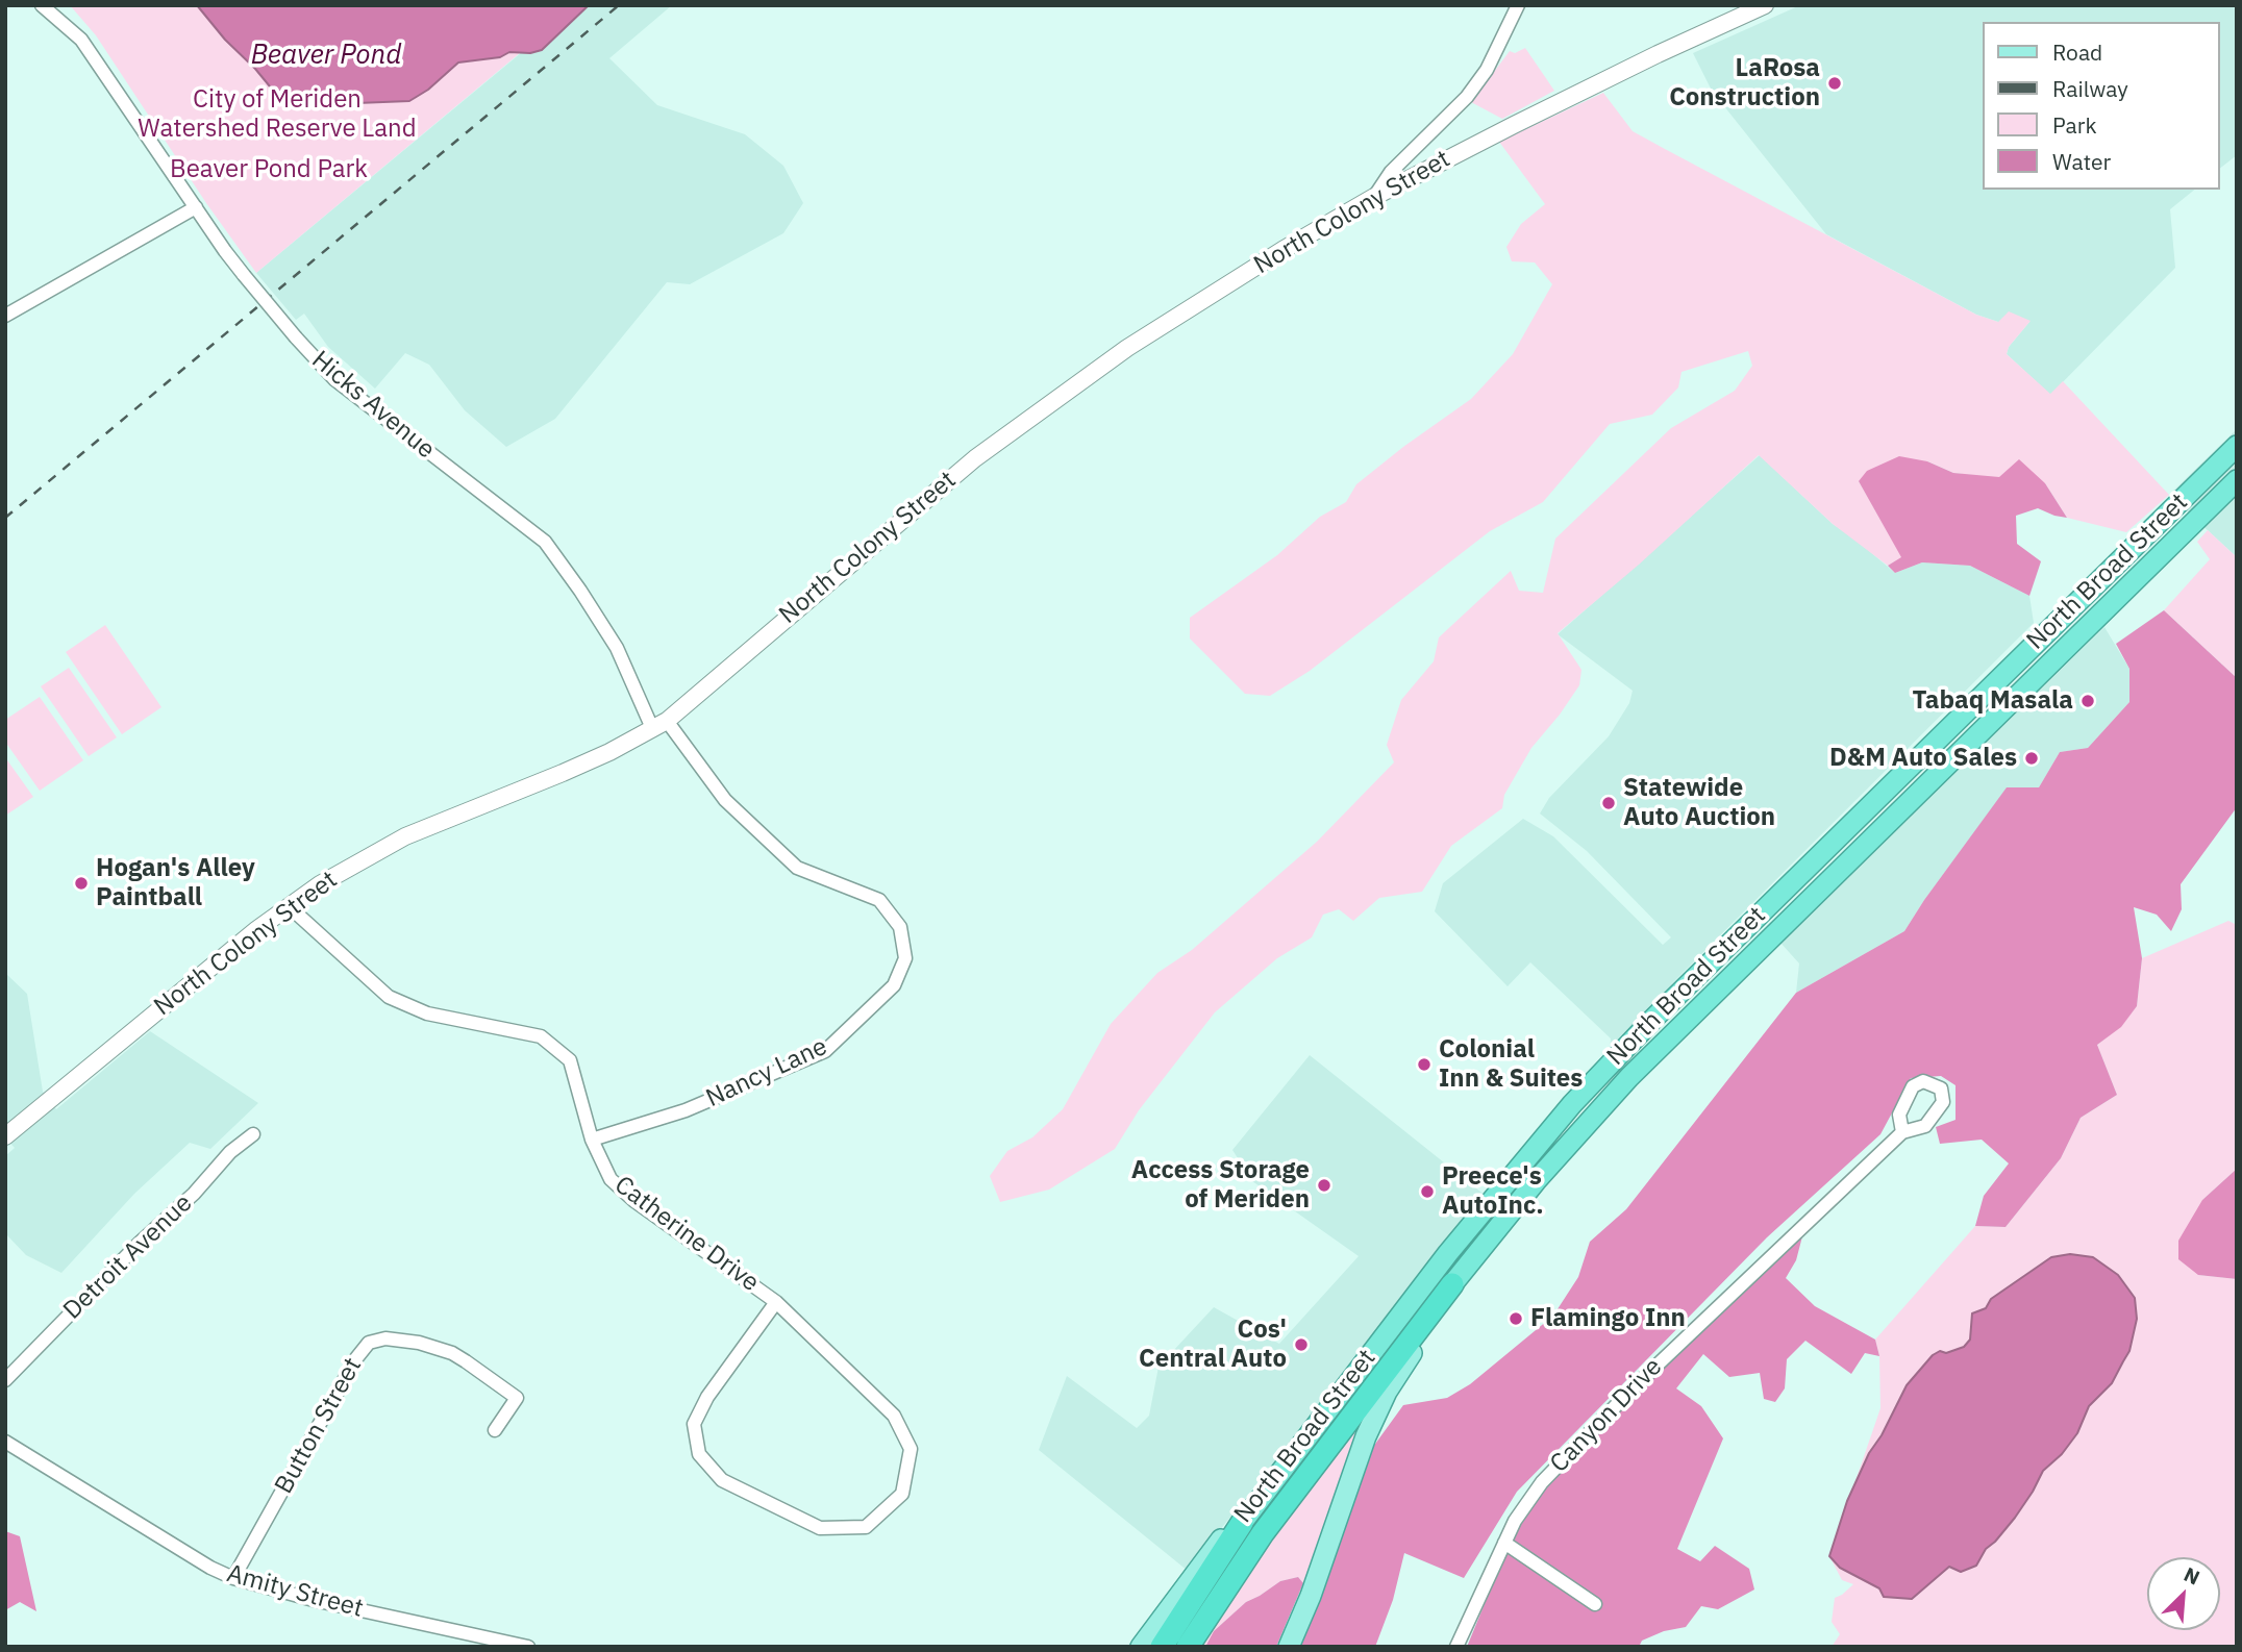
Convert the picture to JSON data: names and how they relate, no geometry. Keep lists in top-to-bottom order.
{
  "streets": {
    "highway": ["North Broad Street"],
    "main road": ["North Colony Street"],
    "street": [
      "Hicks Avenue",
      "Nancy Lane",
      "Catherine Drive",
      "Detroit Avenue",
      "Canyon Drive",
      "Button Street",
      "Amity Street"
    ]
  },
  "crossings": [
    ["North Colony Street", "Hicks Avenue"],
    ["North Colony Street", "Nancy Lane"],
    ["North Colony Street", "Catherine Drive"],
    ["Hicks Avenue", "Nancy Lane"],
    ["Nancy Lane", "Catherine Drive"],
    ["Button Street", "Amity Street"]
  ],
  "water": ["Beaver Pond"],
  "parks": ["City of Meriden Watershed Reserve Land", "Beaver Pond Park"],
  "places": [
    "LaRosa Construction",
    "Tabaq Masala",
    "D&M Auto Sales",
    "Statewide Auto Auction",
    "Hogan's Alley Paintball",
    "Colonial Inn & Suites",
    "Access Storage of Meriden",
    "Preece's AutoInc.",
    "Flamingo Inn",
    "Cos' Central Auto"
  ],
  "legend": [
    "Road",
    "Railway",
    "Park",
    "Water"
  ],
  "north": "top right"
}
